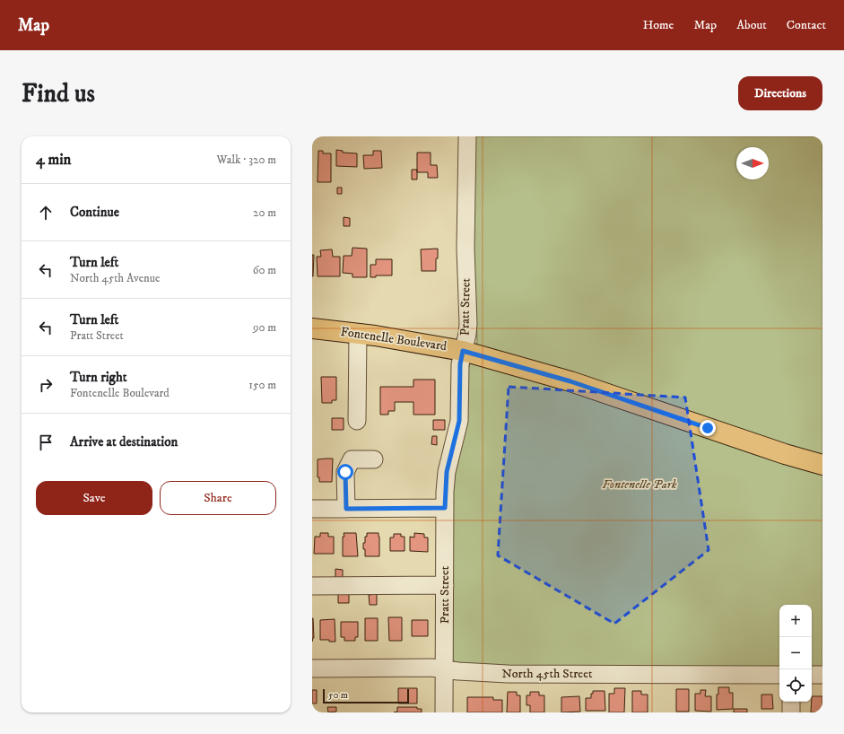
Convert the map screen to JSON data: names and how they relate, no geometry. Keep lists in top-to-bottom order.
{
  "streets": {
    "main road": ["Fontenelle Boulevard"],
    "street": ["Pratt Street", "North 45th Street"]
  },
  "crossings": [
    ["Pratt Street", "Fontenelle Boulevard"],
    ["Pratt Street", "North 45th Street"]
  ],
  "parks": ["Fontenelle Park"],
  "scale_bar": "50 m",
  "north": "right",
  "page": {
    "header": "Map",
    "nav": [
      "Home",
      "Map",
      "About",
      "Contact"
    ],
    "buttons": [
      "Directions",
      ["Save", "Share"]
    ],
    "title": "Find us",
    "heading": ["4 min", "Walk · 320 m"],
    "list": [
      ["Continue", "20 m"],
      ["Turn left", "North 45th Avenue", "60 m"],
      ["Turn left", "Pratt Street", "90 m"],
      ["Turn right", "Fontenelle Boulevard", "150 m"],
      "Arrive at destination"
    ],
    "map_buttons": ["+", "−"],
    "scale": "50 m"
  }
}
